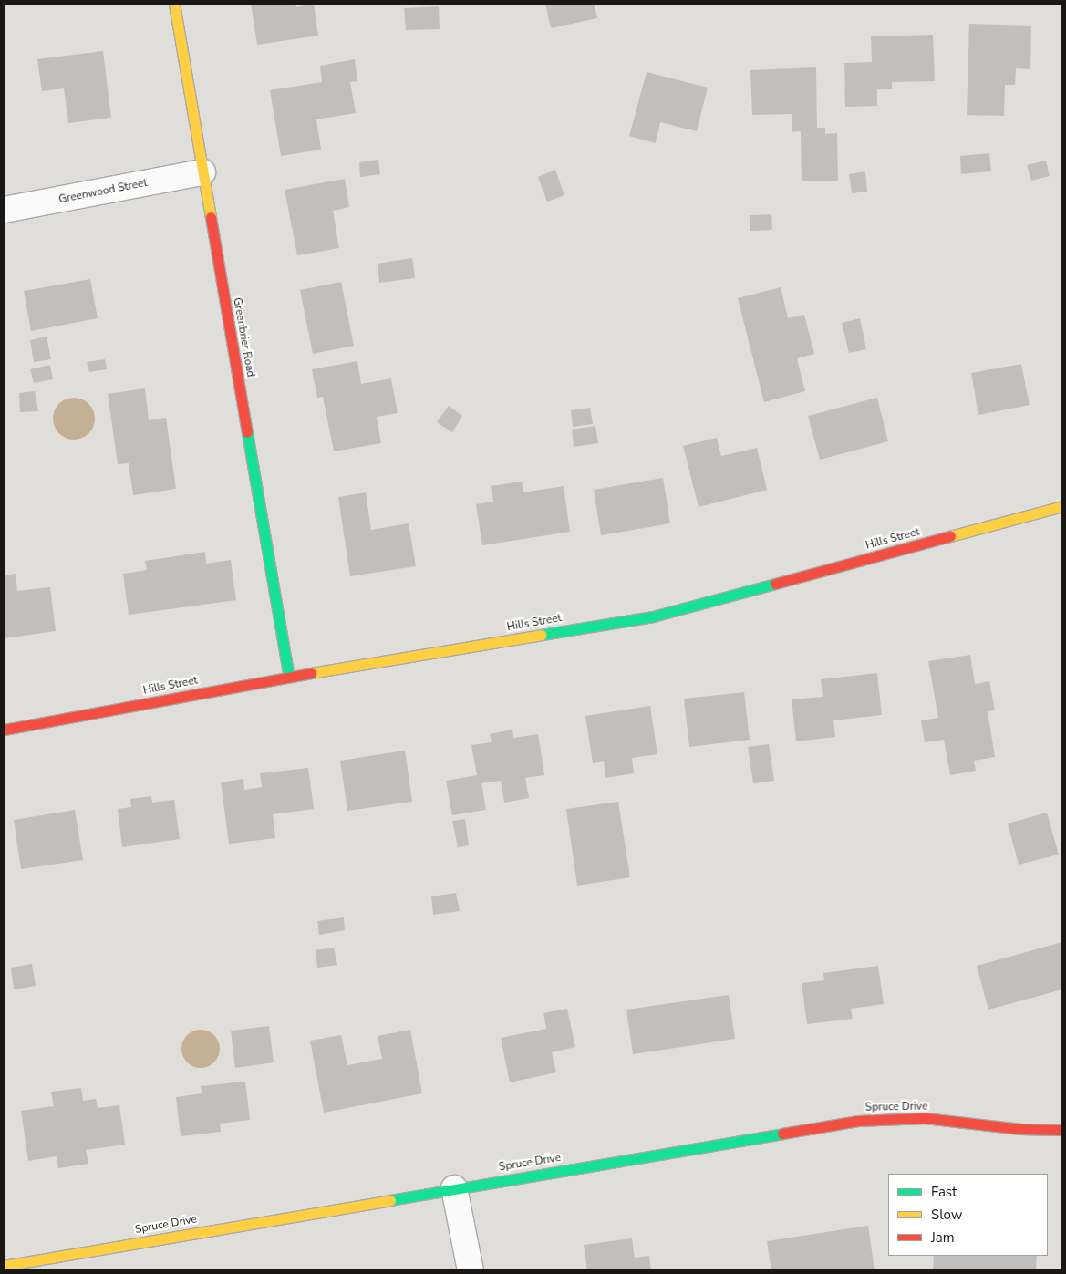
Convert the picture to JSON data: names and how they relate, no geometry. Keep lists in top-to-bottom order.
{
  "streets": {
    "street": [
      "Greenwood Street",
      "Greenbrier Road",
      "Hills Street",
      "Spruce Drive"
    ]
  },
  "crossings": [
    ["Greenwood Street", "Greenbrier Road"],
    ["Greenbrier Road", "Hills Street"]
  ],
  "legend": ["Fast", "Slow", "Jam"]
}
